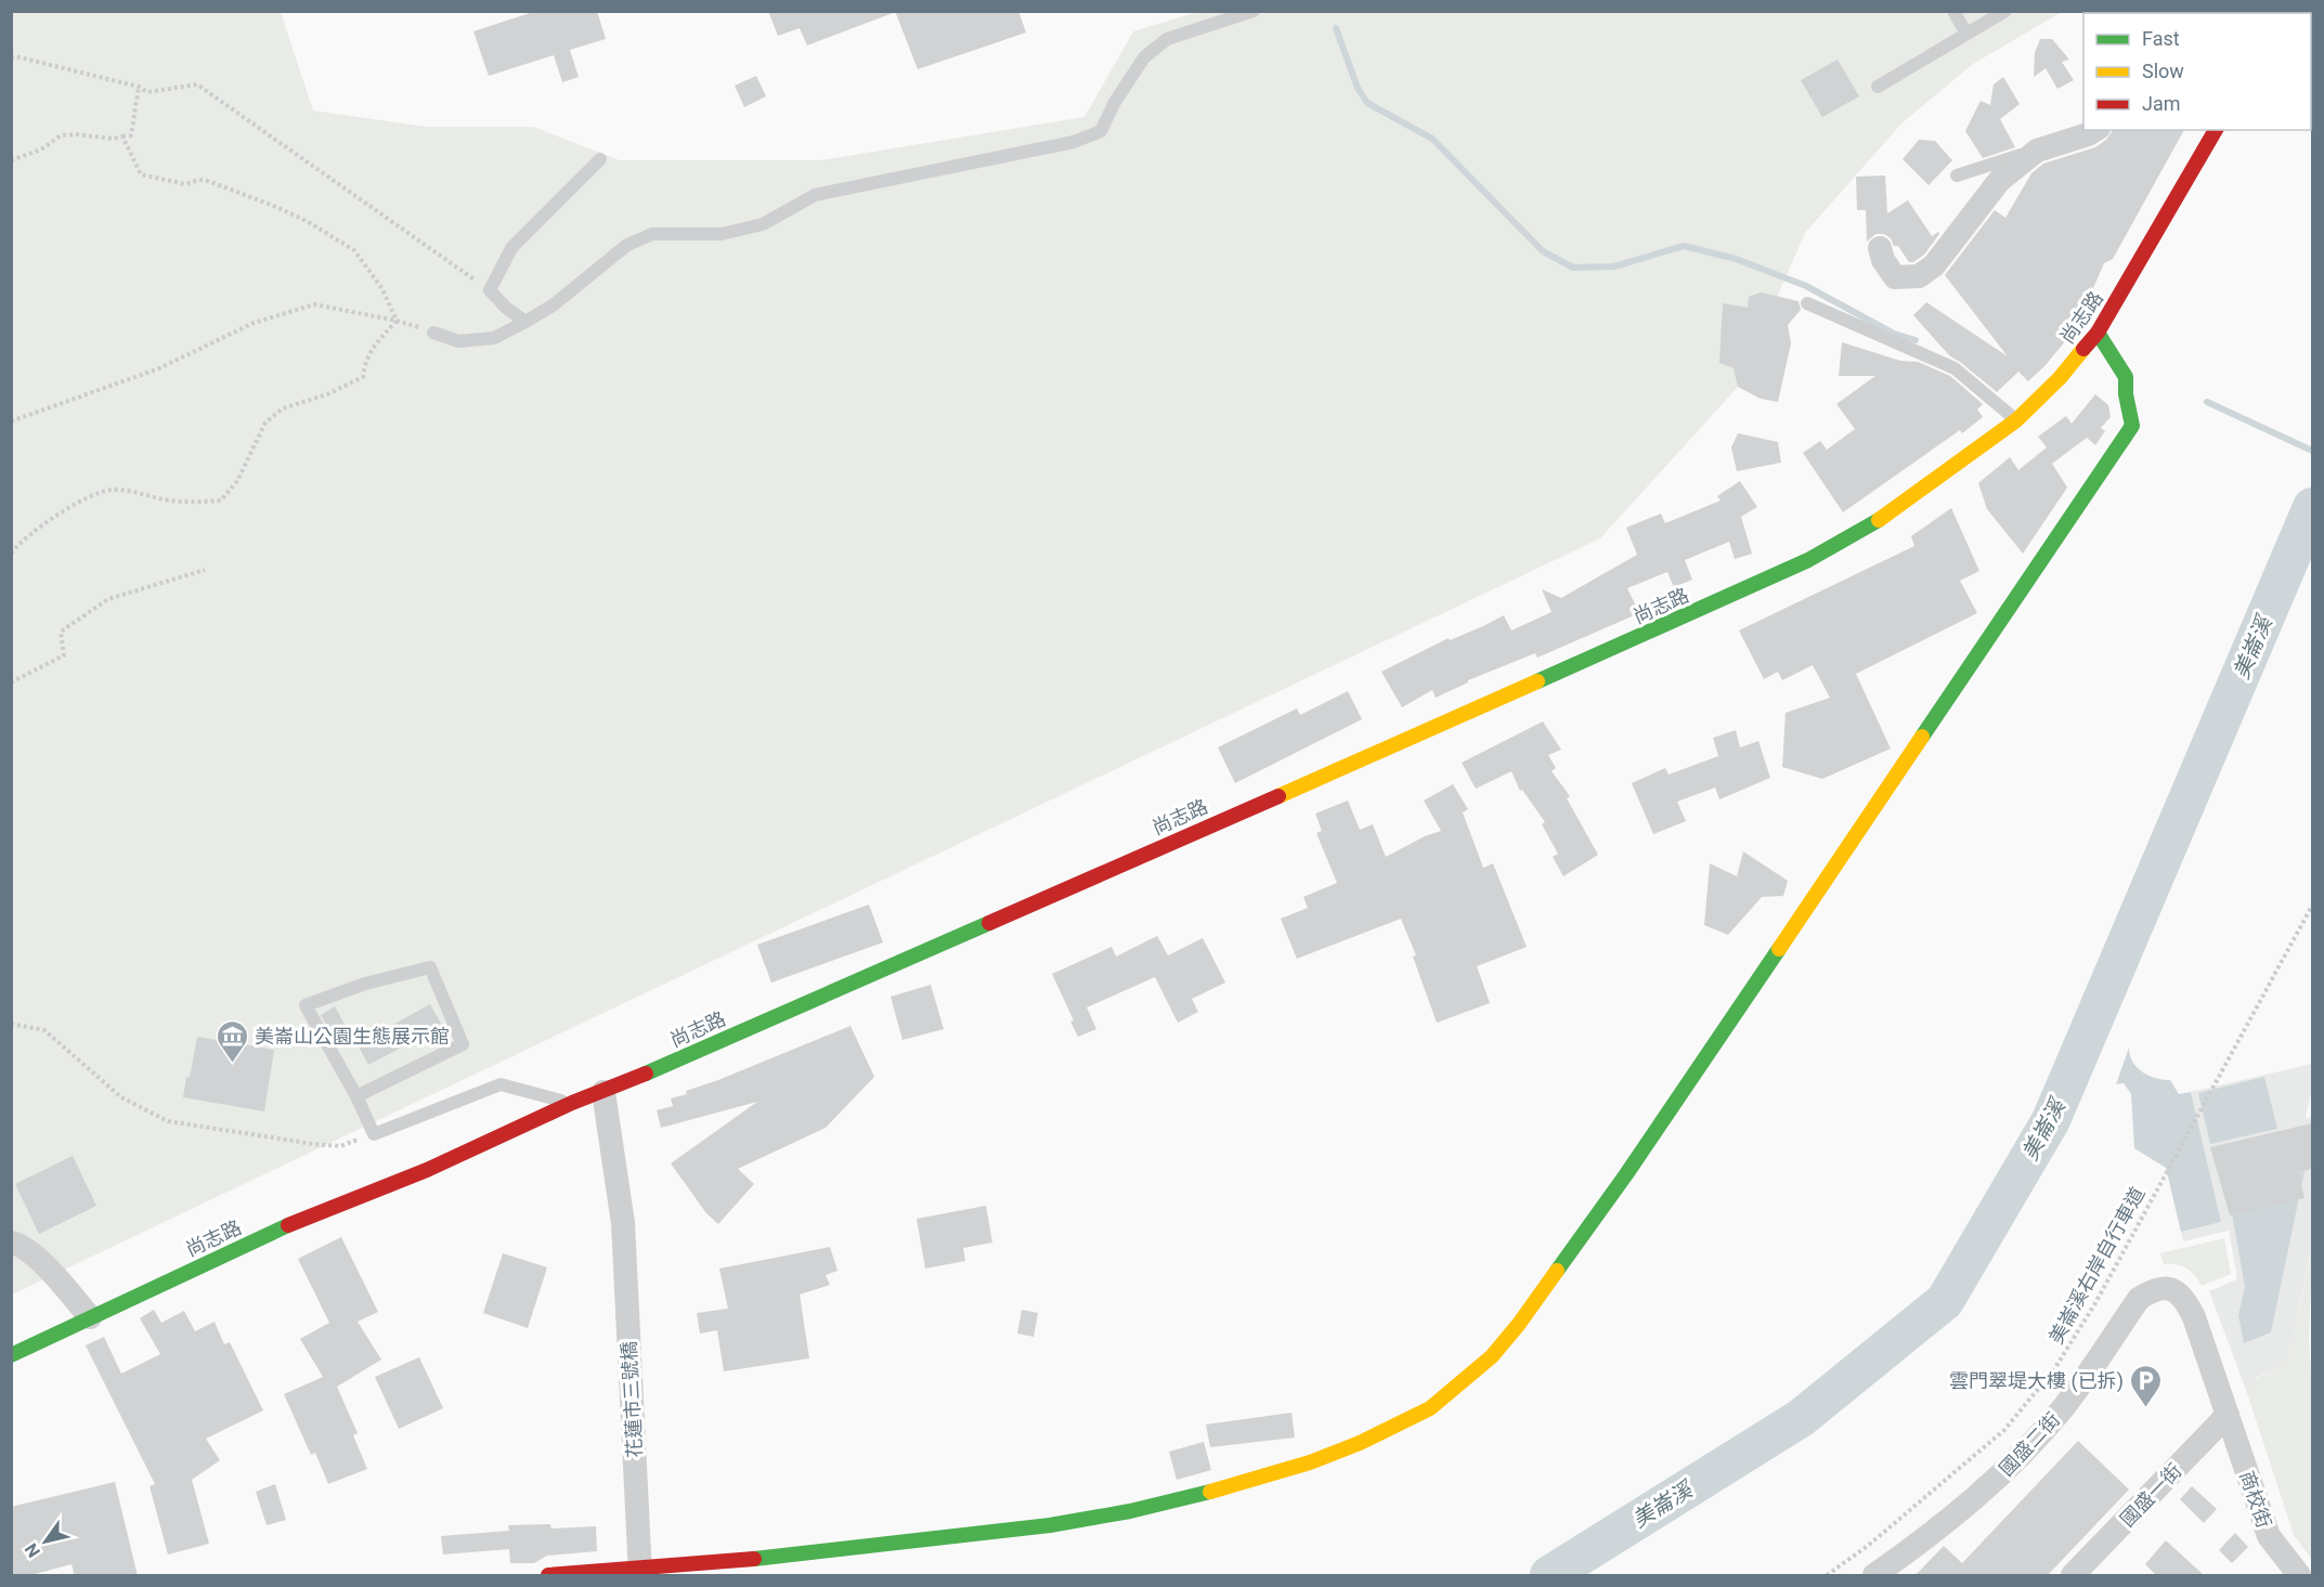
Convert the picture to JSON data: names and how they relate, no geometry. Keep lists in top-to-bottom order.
{
  "streets": {
    "street": [
      "尚志路",
      "花蓮市三號橋",
      "國盛二街",
      "國盛一街",
      "商校街"
    ],
    "path": ["美崙溪右岸自行車道"]
  },
  "crossings": [
    ["尚志路", "花蓮市三號橋"],
    ["國盛二街", "國盛一街"],
    ["國盛二街", "商校街"],
    ["國盛一街", "商校街"]
  ],
  "water": ["美崙溪"],
  "places": {
    "museum": ["美崙山公園生態展示館"],
    "parking": ["雲門翠堤大樓 (已拆)"]
  },
  "legend": ["Fast", "Slow", "Jam"],
  "north": "bottom left"
}
